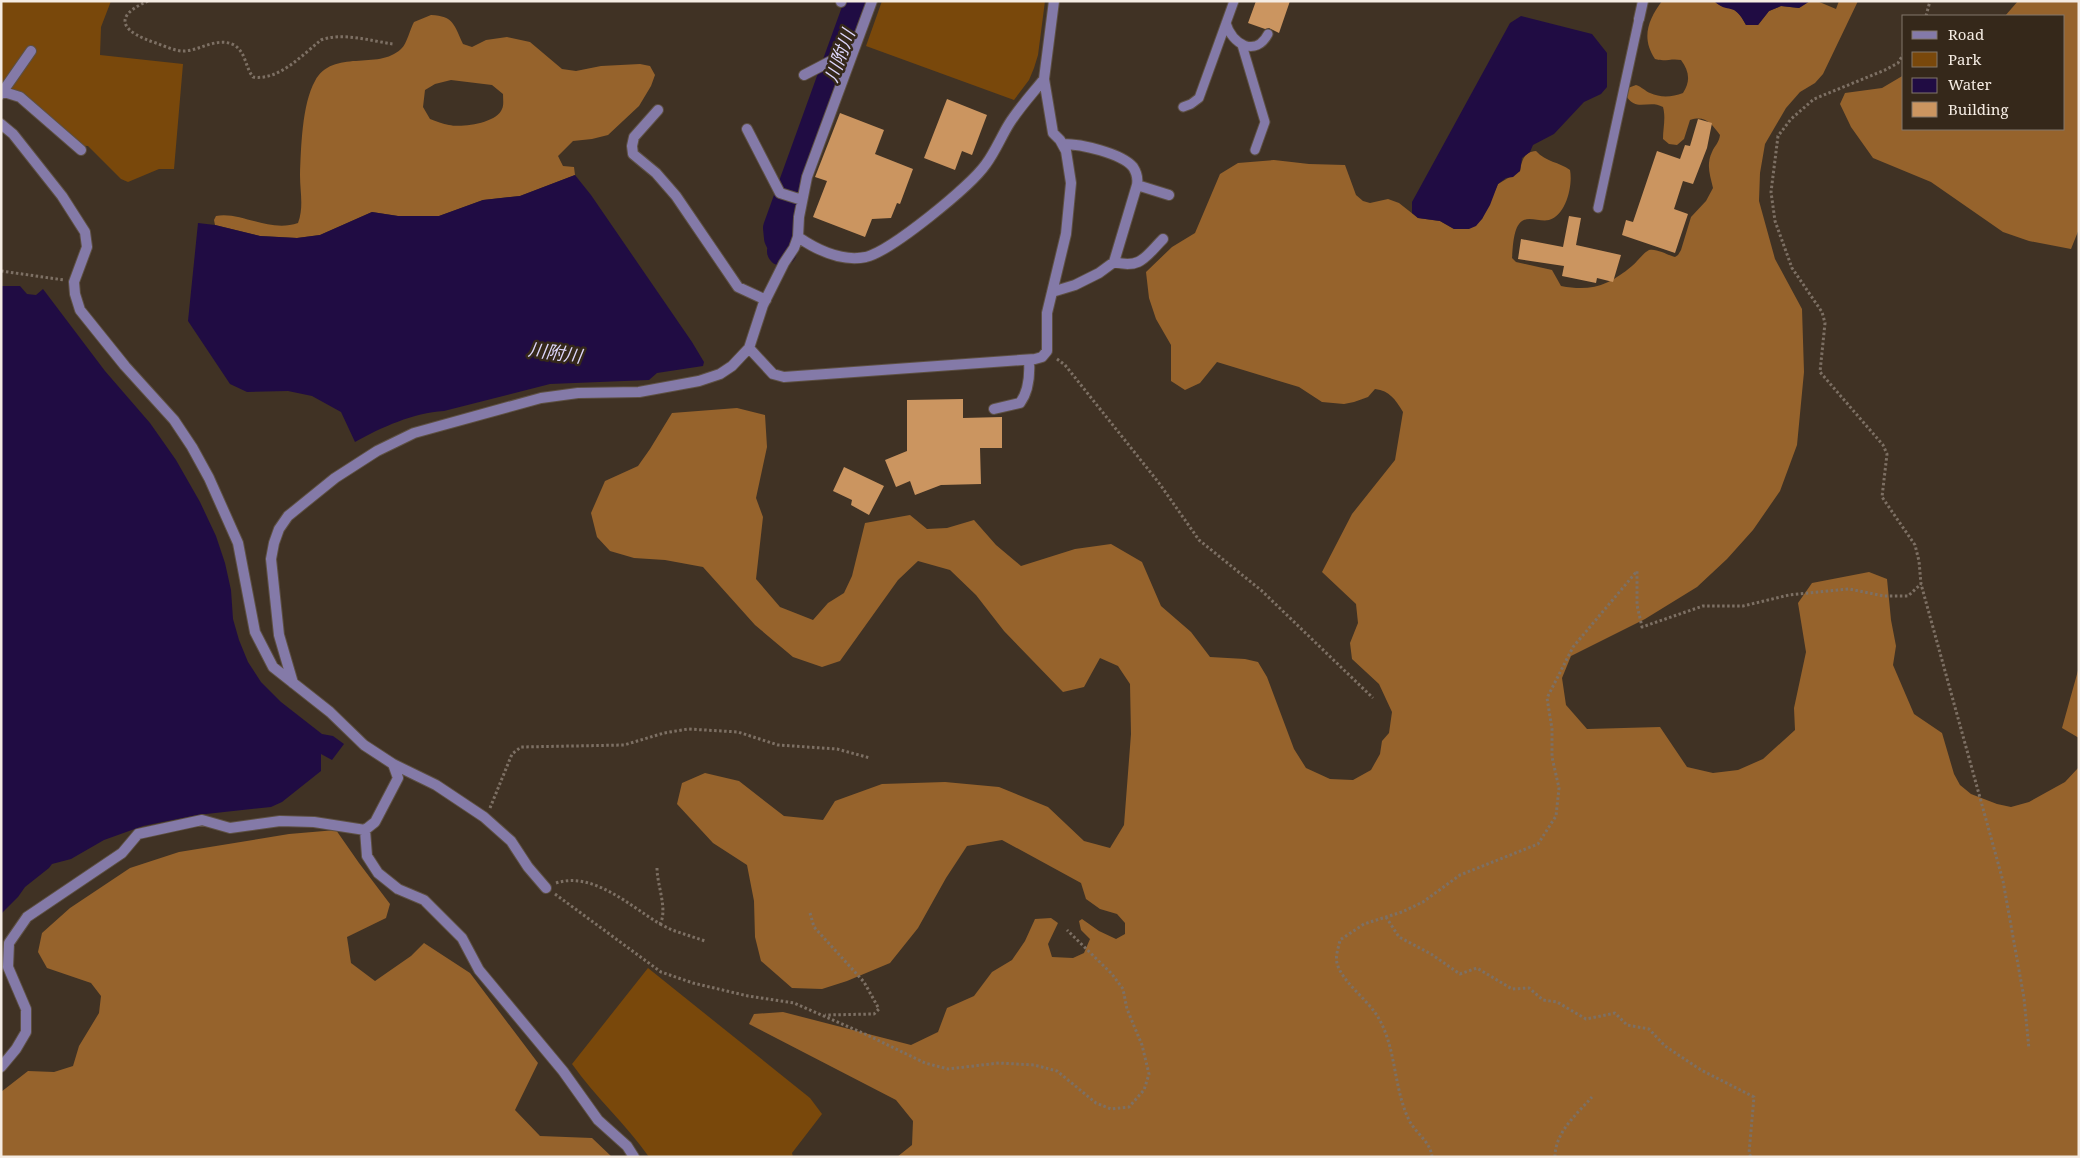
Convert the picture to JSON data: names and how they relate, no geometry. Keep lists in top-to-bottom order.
{
  "water": ["川附川"],
  "legend": [
    "Road",
    "Park",
    "Water",
    "Building"
  ]
}
